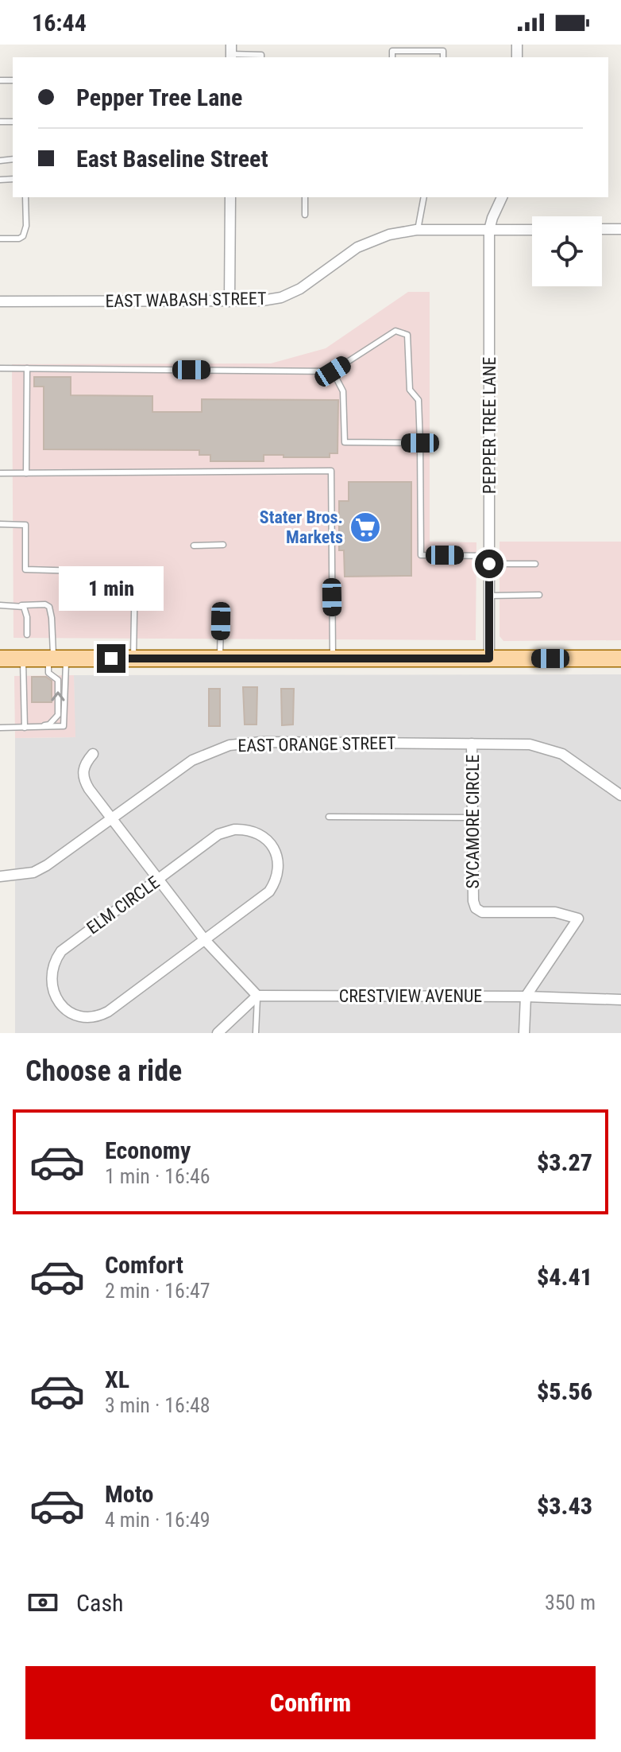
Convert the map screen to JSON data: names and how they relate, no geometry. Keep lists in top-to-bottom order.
{
  "streets": {
    "street": [
      "EAST WABASH STREET",
      "PEPPER TREE LANE",
      "EAST ORANGE STREET",
      "SYCAMORE CIRCLE",
      "ELM CIRCLE",
      "CRESTVIEW AVENUE"
    ]
  },
  "crossings": [
    ["EAST WABASH STREET", "PEPPER TREE LANE"],
    ["EAST ORANGE STREET", "SYCAMORE CIRCLE"],
    ["SYCAMORE CIRCLE", "CRESTVIEW AVENUE"]
  ],
  "places": {
    "supermarket": ["Stater Bros. Markets"]
  },
  "page": {
    "status": "16:44",
    "banner": ["Pepper Tree Lane", "East Baseline Street"],
    "bubble": "1 min",
    "heading": "Choose a ride",
    "list": [
      {
        "name": "Economy",
        "note": "1 min · 16:46",
        "value": "$3.27"
      },
      {
        "name": "Comfort",
        "note": "2 min · 16:47",
        "value": "$4.41"
      },
      {
        "name": "XL",
        "note": "3 min · 16:48",
        "value": "$5.56"
      },
      {
        "name": "Moto",
        "note": "4 min · 16:49",
        "value": "$3.43"
      }
    ],
    "pay": ["Cash", "350 m"],
    "buttons": "Confirm"
  }
}
